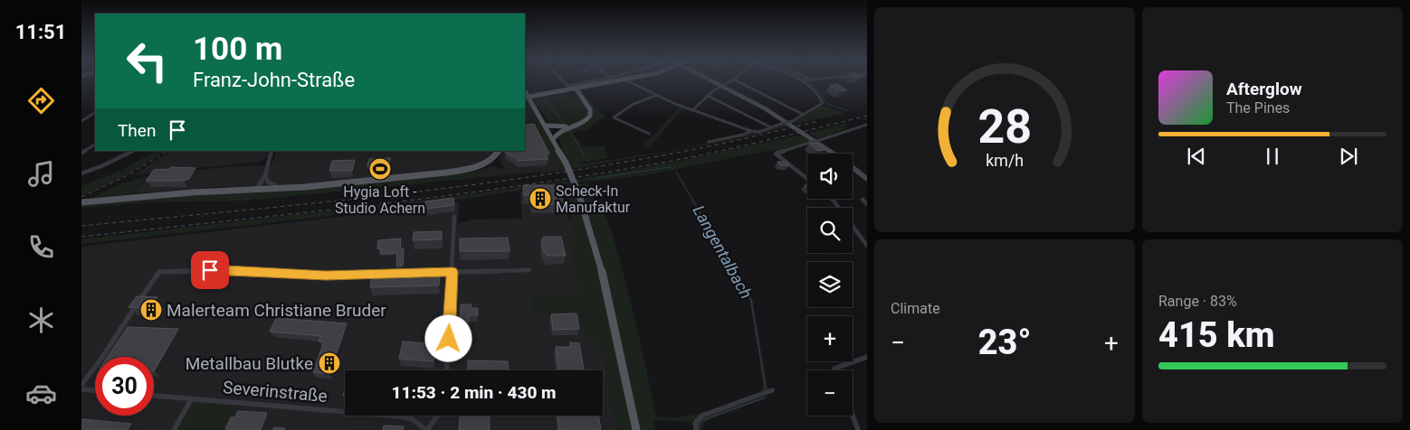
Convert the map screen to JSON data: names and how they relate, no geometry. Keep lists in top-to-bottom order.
{
  "streets": {
    "street": ["Severinstraße"]
  },
  "water": ["Langentalbach"],
  "places": {
    "sports": ["Hygia Loft - Studio Achern"],
    "building": ["Scheck-In Manufaktur", "Malerteam Christiane Bruder", "Metallbau Blutke"]
  },
  "page": {
    "tabs": "11:51",
    "turn": ["100 m", "Franz-John-Straße"],
    "song": ["Afterglow", "The Pines"],
    "then": "Then",
    "map_buttons": ["+", "−"],
    "tile": [
      "Climate",
      ["Range · 83%", "415 km"]
    ],
    "heat": ["−", "23°", "+"],
    "limit": "30",
    "trip": "11:53 · 2 min · 430 m",
    "gauge": ["28", "km/h"]
  }
}
